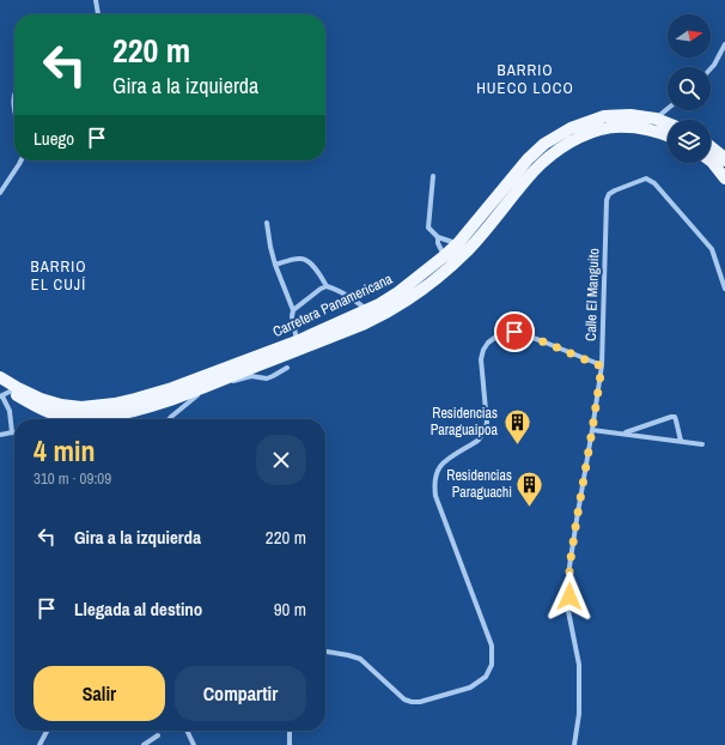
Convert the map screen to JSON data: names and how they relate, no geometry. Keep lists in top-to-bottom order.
{
  "streets": {
    "main road": ["Carretera Panamericana"],
    "street": ["Calle El Manguito"]
  },
  "districts": ["BARRIO HUECO LOCO", "BARRIO EL CUJÍ"],
  "places": {
    "building": ["Residencias Paraguaipoa", "Residencias Paraguachi"]
  },
  "north": "right",
  "page": {
    "turn": ["220 m", "Gira a la izquierda"],
    "then": "Luego",
    "heading": ["4 min", "310 m · 09:09"],
    "list": [
      {
        "name": "Gira a la izquierda",
        "value": "220 m"
      },
      {
        "name": "Llegada al destino",
        "value": "90 m"
      }
    ],
    "buttons": ["Salir", "Compartir"]
  }
}
